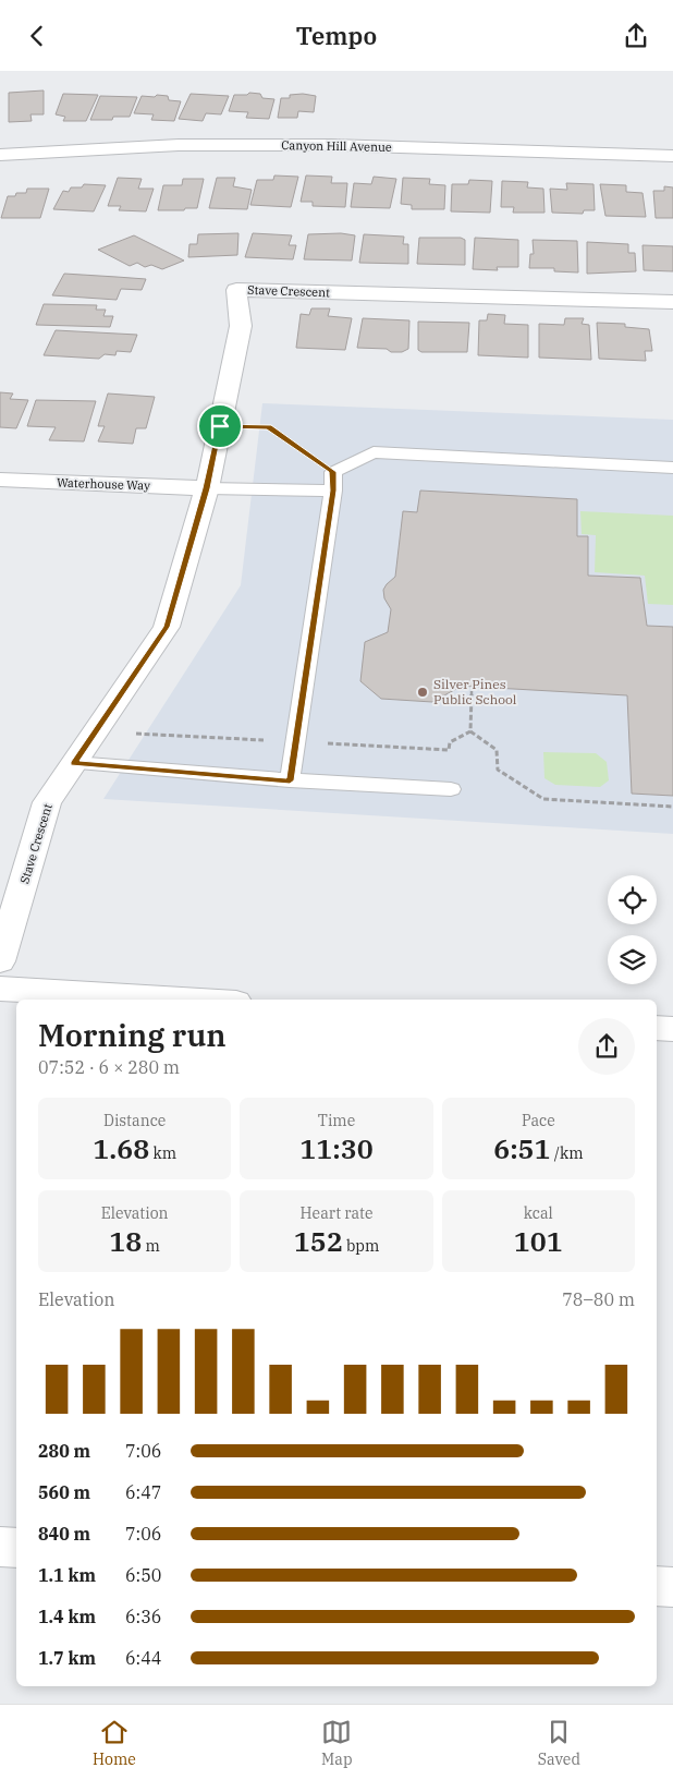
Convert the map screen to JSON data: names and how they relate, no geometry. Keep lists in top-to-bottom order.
{
  "streets": {
    "street": ["Canyon Hill Avenue", "Stave Crescent", "Waterhouse Way"]
  },
  "crossings": [
    ["Stave Crescent", "Waterhouse Way"]
  ],
  "places": ["Silver Pines Public School"],
  "page": {
    "header": "Tempo",
    "heading": ["Morning run", "07:52 · 6 × 280 m"],
    "stats": [
      ["Distance", "1.68 km"],
      ["Time", "11:30"],
      ["Pace", "6:51 /km"],
      ["Elevation", "18 m"],
      ["Heart rate", "152 bpm"],
      ["kcal", "101"]
    ],
    "chart": ["Elevation", "78–80 m"],
    "list": [
      {
        "name": "280 m",
        "note": "7:06"
      },
      {
        "name": "560 m",
        "note": "6:47"
      },
      {
        "name": "840 m",
        "note": "7:06"
      },
      {
        "name": "1.1 km",
        "note": "6:50"
      },
      {
        "name": "1.4 km",
        "note": "6:36"
      },
      {
        "name": "1.7 km",
        "note": "6:44"
      }
    ],
    "tabs": ["Home", "Map", "Saved"]
  }
}
